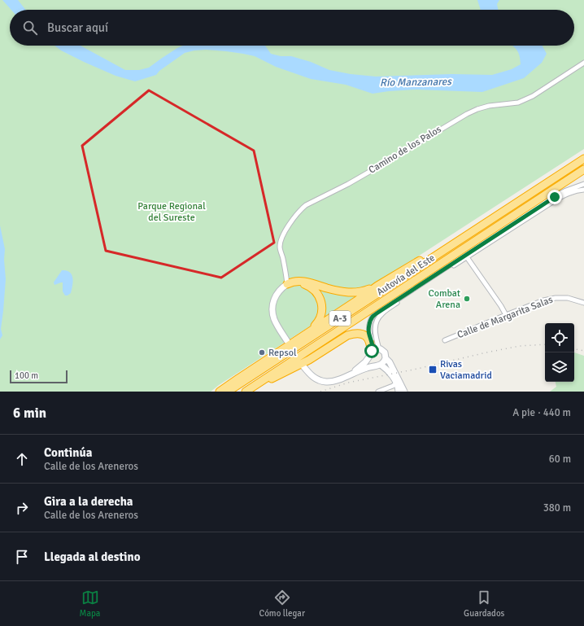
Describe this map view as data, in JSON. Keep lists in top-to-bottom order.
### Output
{
  "streets": {
    "highway": ["Autovía del Este", "A-3"],
    "street": ["Camino de los Palos", "Calle de Margarita Salas"]
  },
  "water": ["Río Manzanares"],
  "parks": ["Parque Regional del Sureste"],
  "places": {
    "other": ["Combat Arena", "Repsol"],
    "transit": ["Rivas Vaciamadrid"]
  },
  "scale_bar": "100 m",
  "page": {
    "search": "Buscar aquí",
    "scale": "100 m",
    "heading": ["6 min", "A pie · 440 m"],
    "list": [
      ["Continúa", "Calle de los Areneros", "60 m"],
      ["Gira a la derecha", "Calle de los Areneros", "380 m"],
      "Llegada al destino"
    ],
    "nav": ["Mapa", "Cómo llegar", "Guardados"]
  }
}
